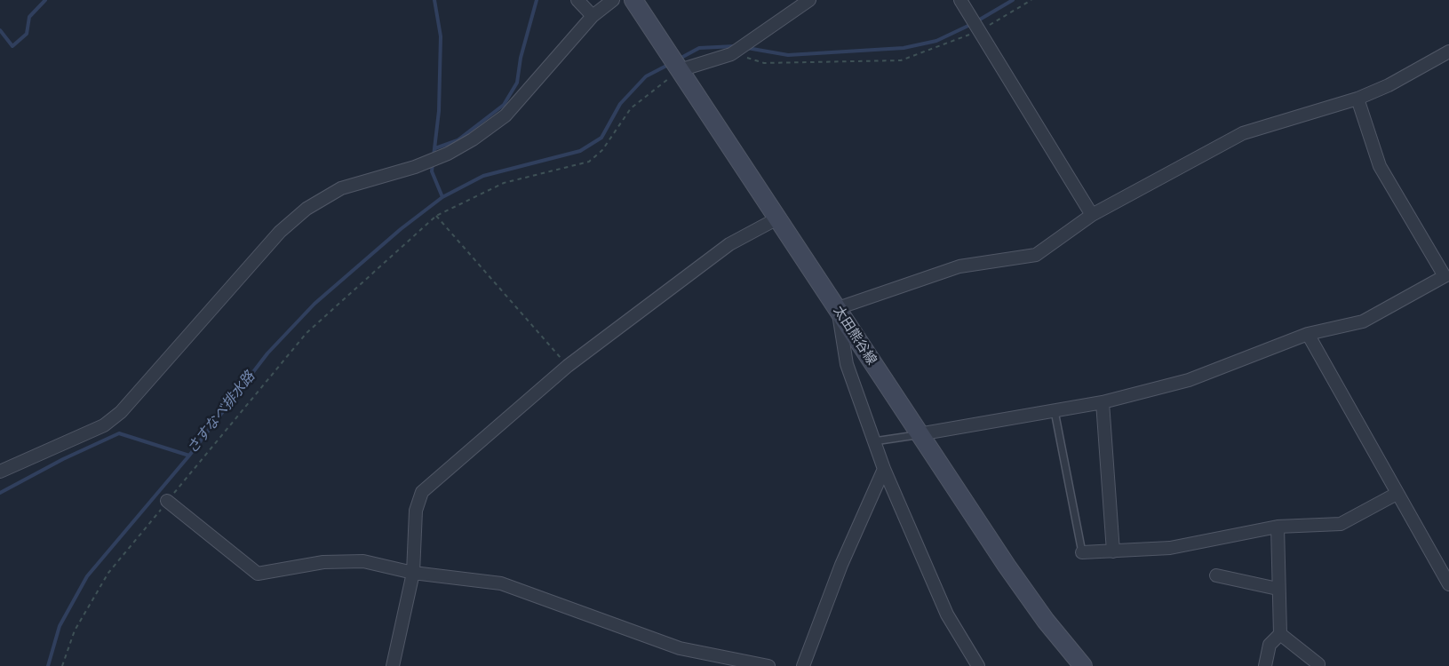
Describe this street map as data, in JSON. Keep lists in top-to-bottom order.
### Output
{
  "streets": {
    "main road": ["太田熊谷線"]
  },
  "water": ["さすなべ排水路"]
}
